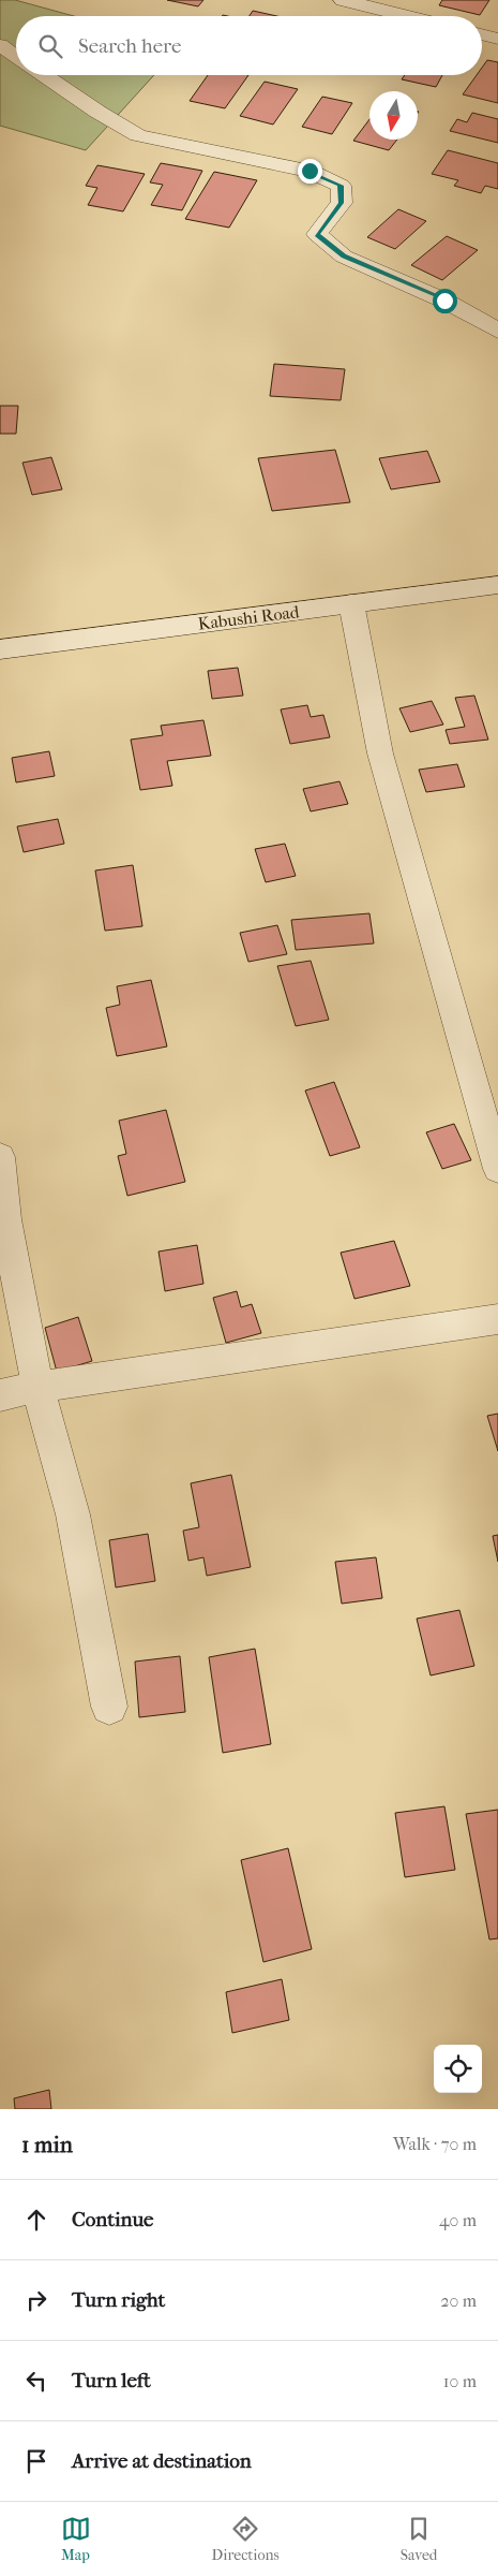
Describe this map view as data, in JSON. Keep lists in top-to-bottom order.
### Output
{
  "streets": {
    "street": ["Kabushi Road"]
  },
  "north": "bottom",
  "page": {
    "search": "Search here",
    "heading": ["1 min", "Walk · 70 m"],
    "list": [
      ["Continue", "40 m"],
      ["Turn right", "20 m"],
      ["Turn left", "10 m"],
      "Arrive at destination"
    ],
    "nav": ["Map", "Directions", "Saved"]
  }
}
